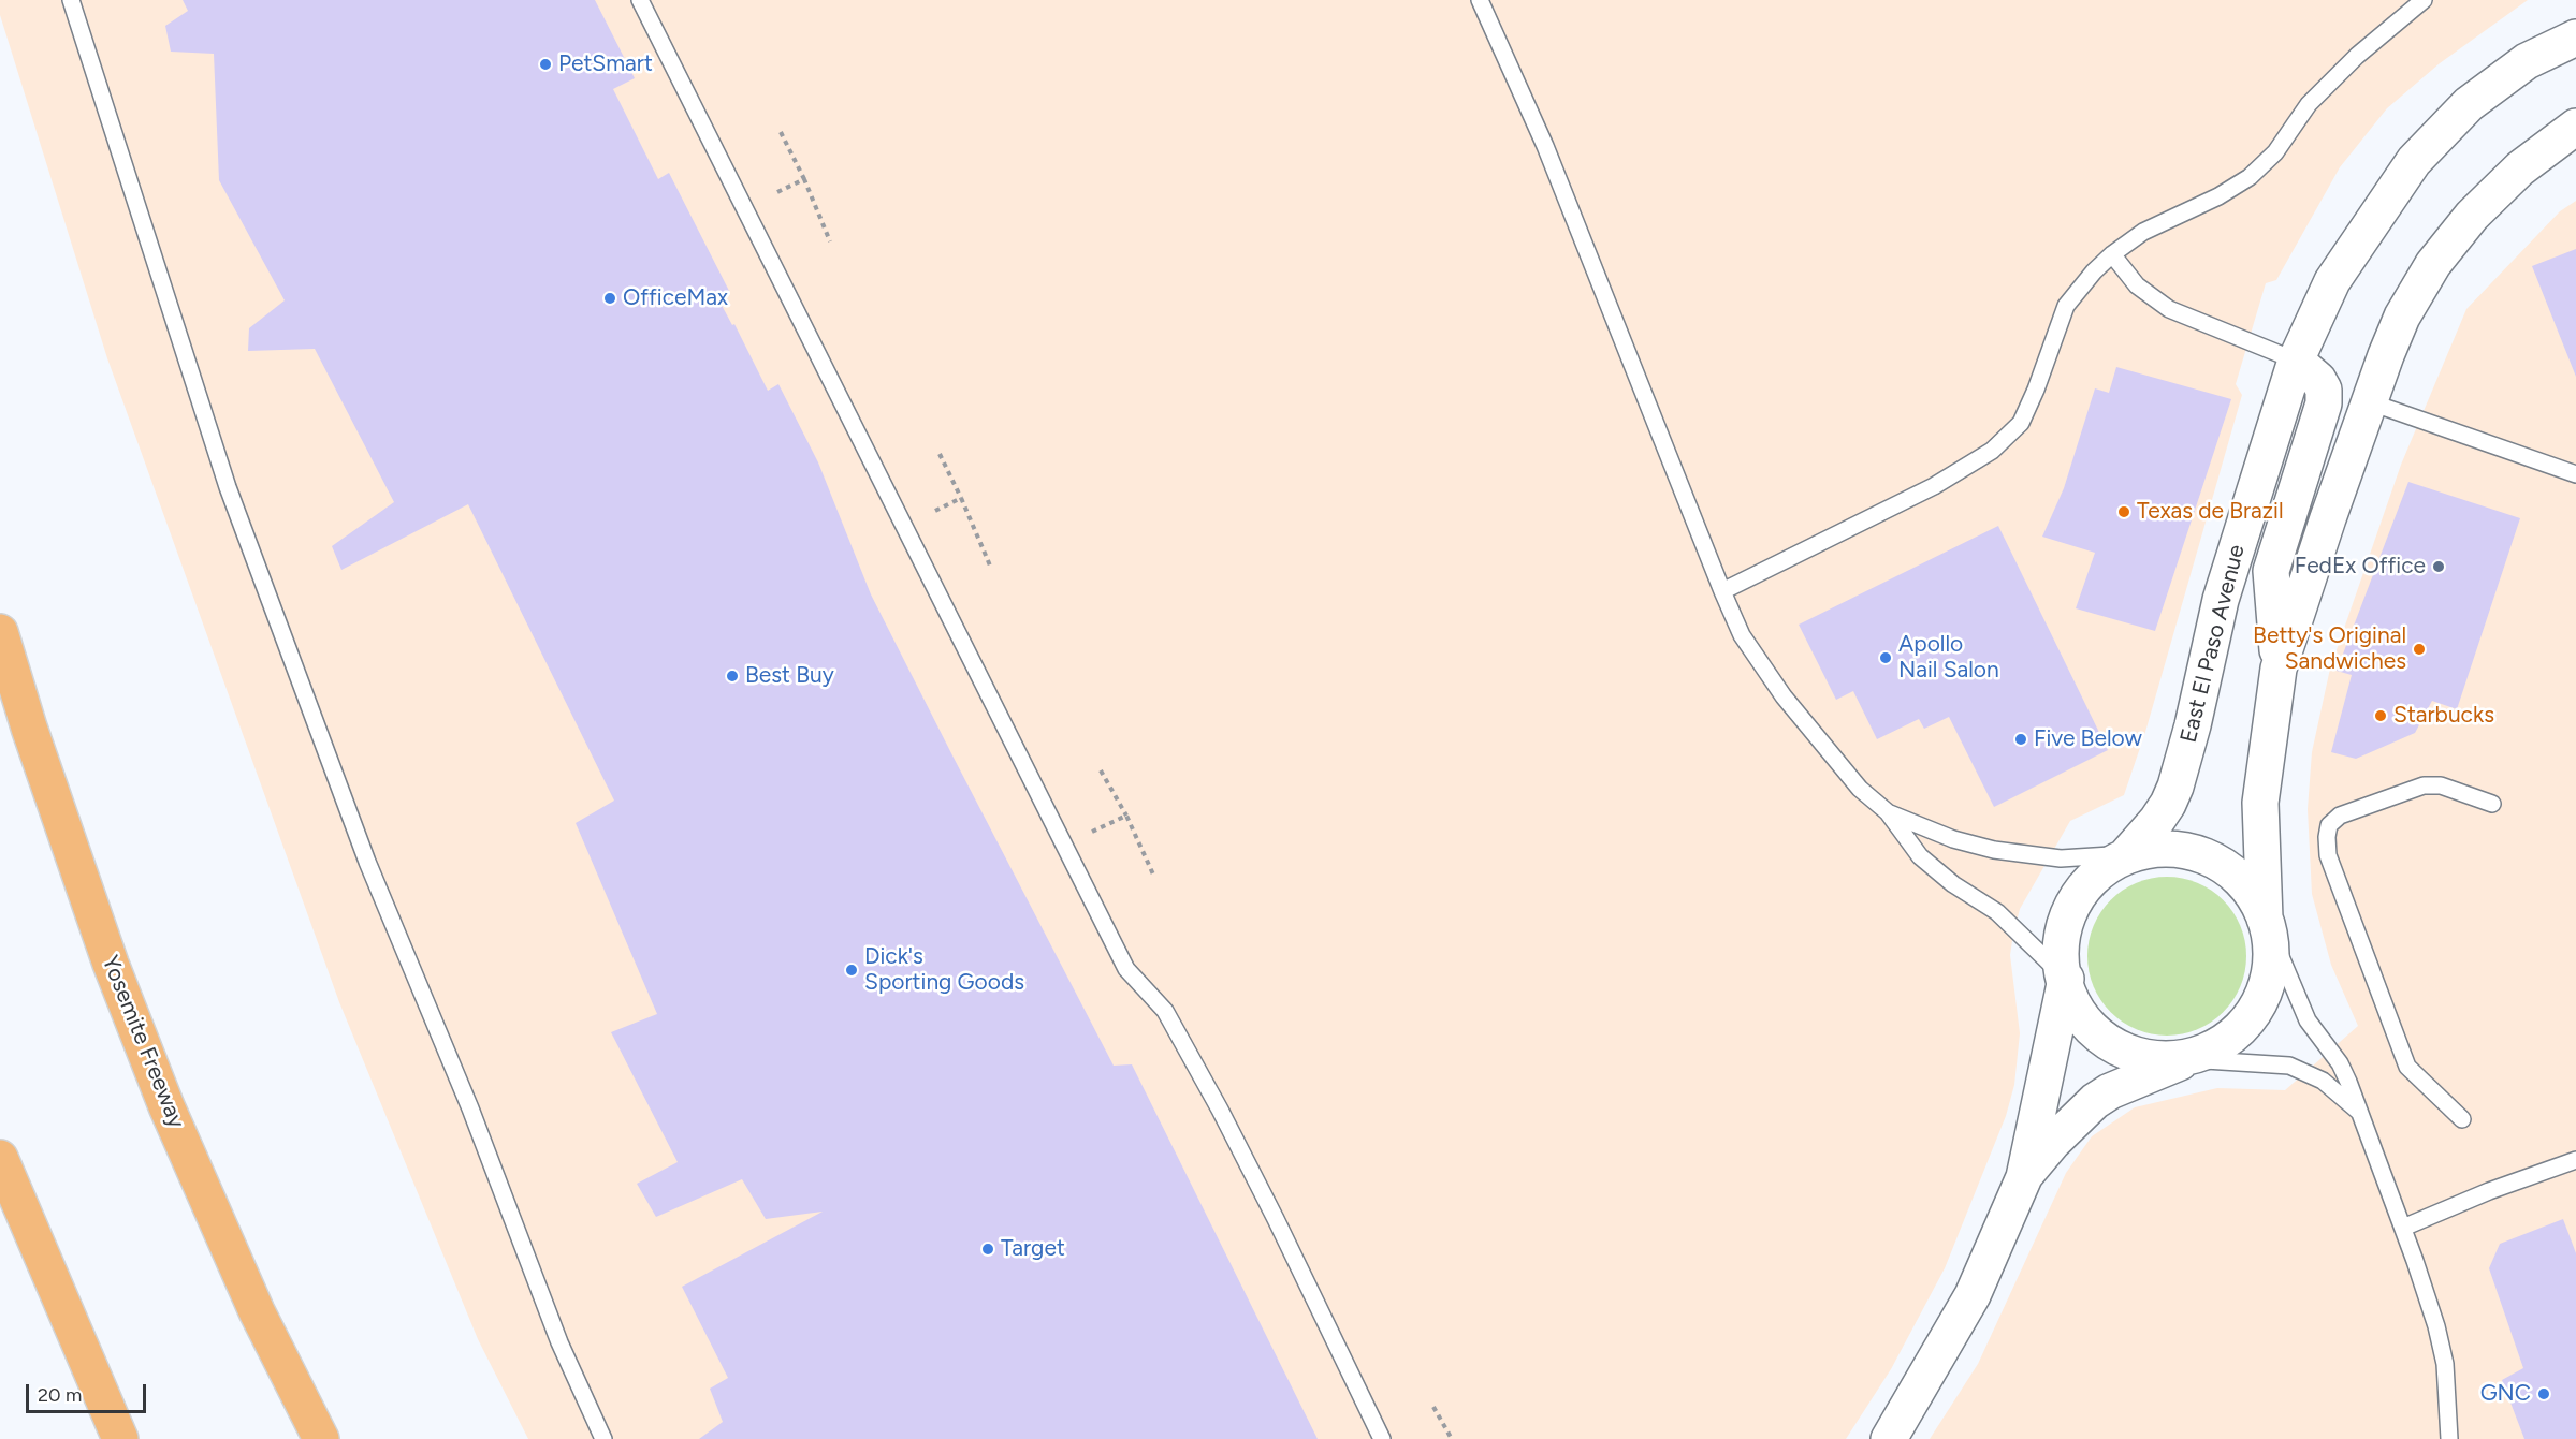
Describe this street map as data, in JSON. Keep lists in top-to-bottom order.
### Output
{
  "streets": {
    "highway": ["Yosemite Freeway"],
    "street": ["East El Paso Avenue"]
  },
  "places": [
    "PetSmart",
    "OfficeMax",
    "Texas de Brazil",
    "FedEx Office",
    "Betty's Original Sandwiches",
    "Apollo Nail Salon",
    "Best Buy",
    "Starbucks",
    "Five Below",
    "Dick's Sporting Goods",
    "Target",
    "GNC"
  ],
  "scale_bar": "20 m"
}
